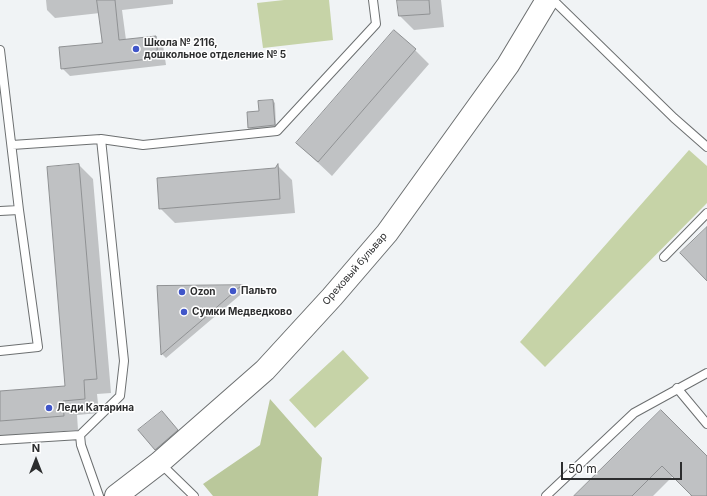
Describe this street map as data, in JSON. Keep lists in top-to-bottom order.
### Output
{
  "streets": {
    "street": ["Ореховый бульвар"]
  },
  "places": [
    "Школа № 2116, дошкольное отделение № 5",
    "Пальто",
    "Ozon",
    "Сумки Медведково",
    "Леди Катарина"
  ],
  "scale_bar": "50 m",
  "north": "top"
}
